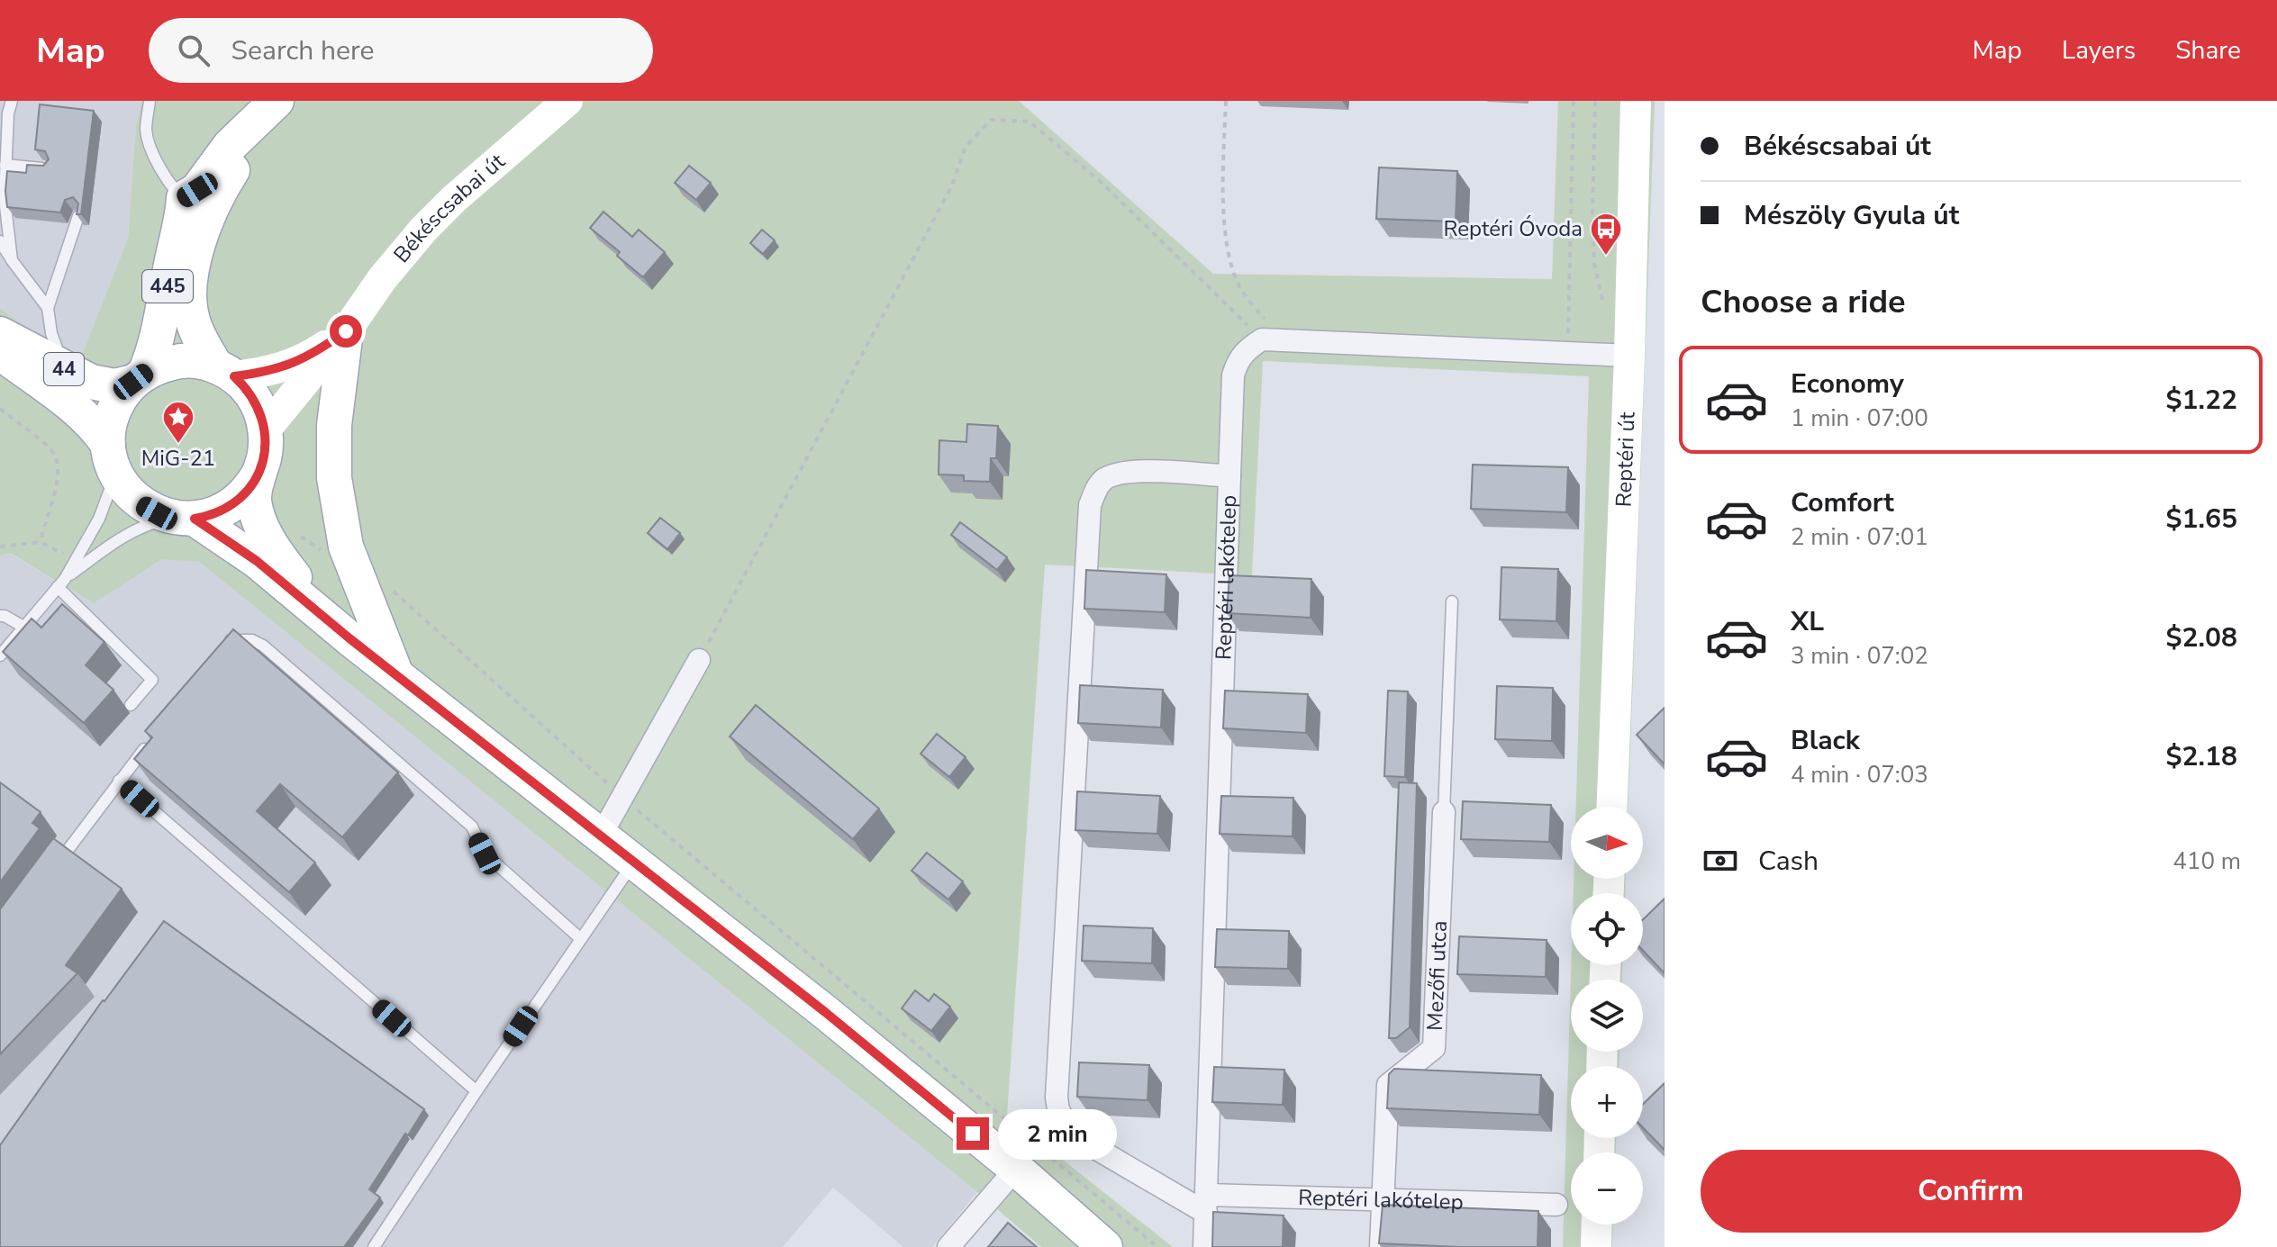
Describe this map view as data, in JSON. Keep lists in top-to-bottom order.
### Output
{
  "streets": {
    "main road": ["445", "44"],
    "street": [
      "Békéscsabai út",
      "Reptéri út",
      "Reptéri lakótelep",
      "Mezőfi utca"
    ]
  },
  "crossings": [
    ["Békéscsabai út", "445"],
    ["Békéscsabai út", "44"],
    ["445", "44"],
    ["Reptéri lakótelep", "Mezőfi utca"]
  ],
  "places": {
    "bus stop": ["Reptéri Óvoda"],
    "place": ["MiG-21"]
  },
  "north": "right",
  "page": {
    "header": "Map",
    "search": "Search here",
    "nav": ["Map", "Layers", "Share"],
    "banner": ["Békéscsabai út", "Mészöly Gyula út"],
    "heading": "Choose a ride",
    "list": [
      {
        "name": "Economy",
        "note": "1 min · 07:00",
        "value": "$1.22"
      },
      {
        "name": "Comfort",
        "note": "2 min · 07:01",
        "value": "$1.65"
      },
      {
        "name": "XL",
        "note": "3 min · 07:02",
        "value": "$2.08"
      },
      {
        "name": "Black",
        "note": "4 min · 07:03",
        "value": "$2.18"
      }
    ],
    "map_buttons": ["+", "−"],
    "pay": ["Cash", "410 m"],
    "bubble": "2 min",
    "buttons": "Confirm"
  }
}
